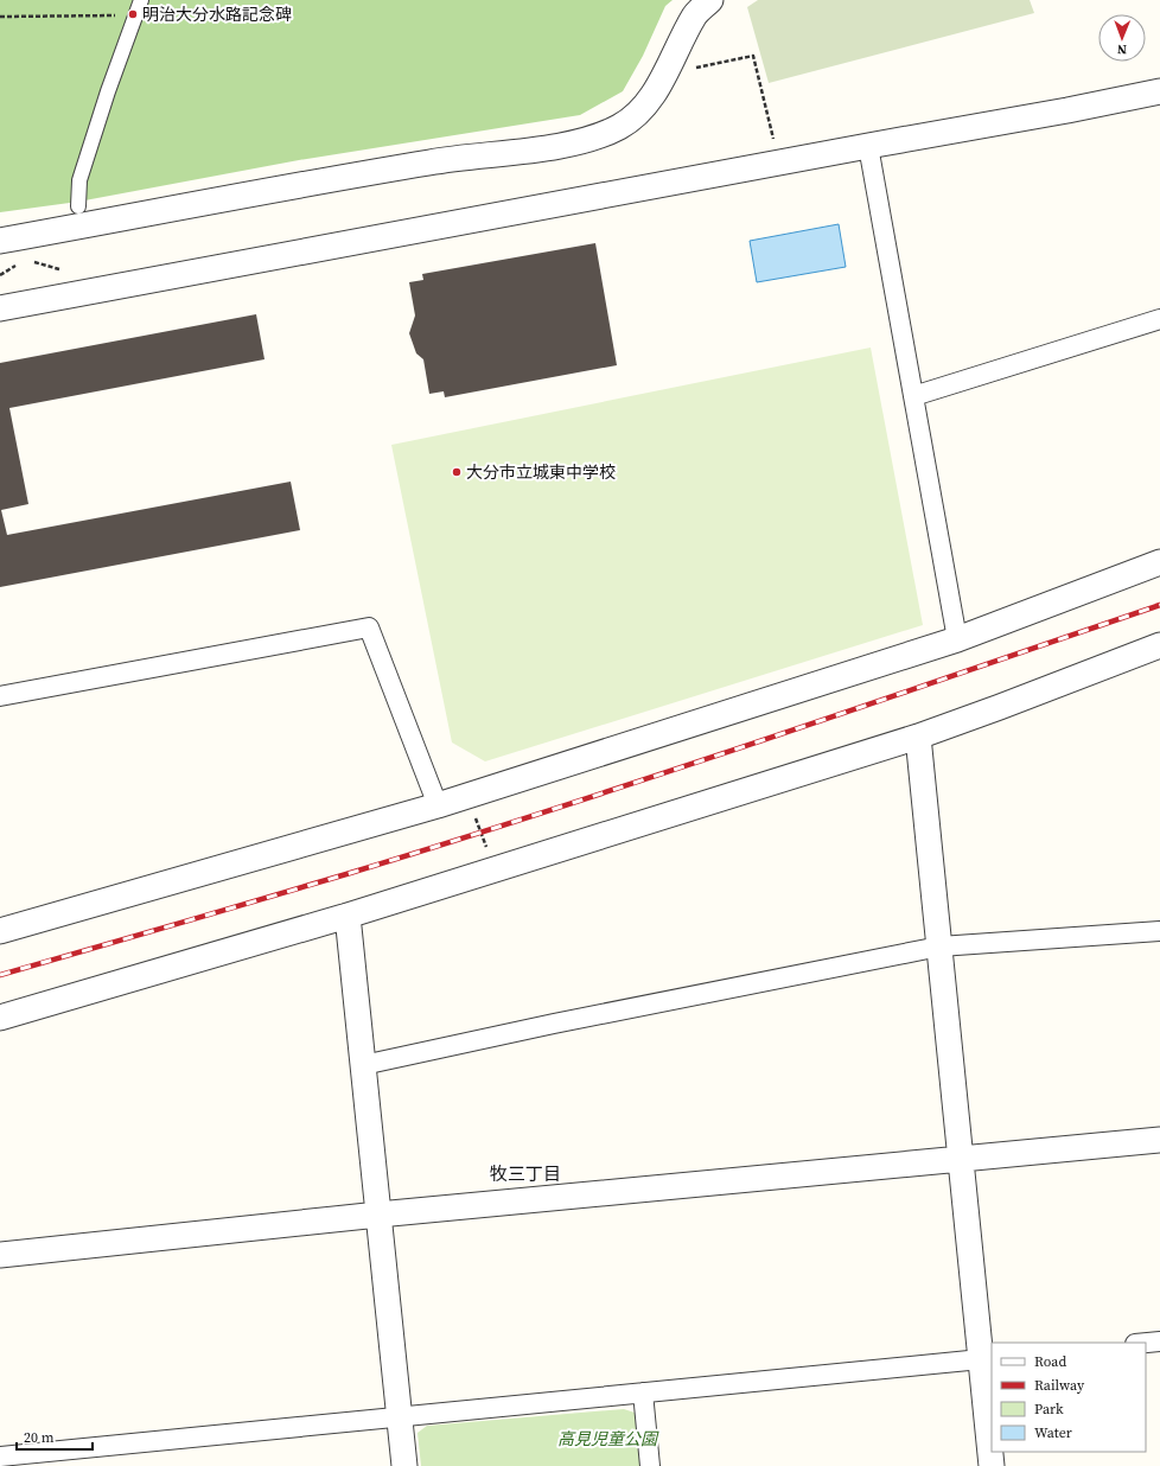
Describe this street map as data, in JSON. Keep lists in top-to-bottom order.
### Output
{
  "districts": ["牧三丁目"],
  "parks": ["高見児童公園"],
  "places": ["明治大分水路記念碑", "大分市立城東中学校"],
  "legend": [
    "Road",
    "Railway",
    "Park",
    "Water"
  ],
  "scale_bar": "20 m",
  "north": "bottom"
}
